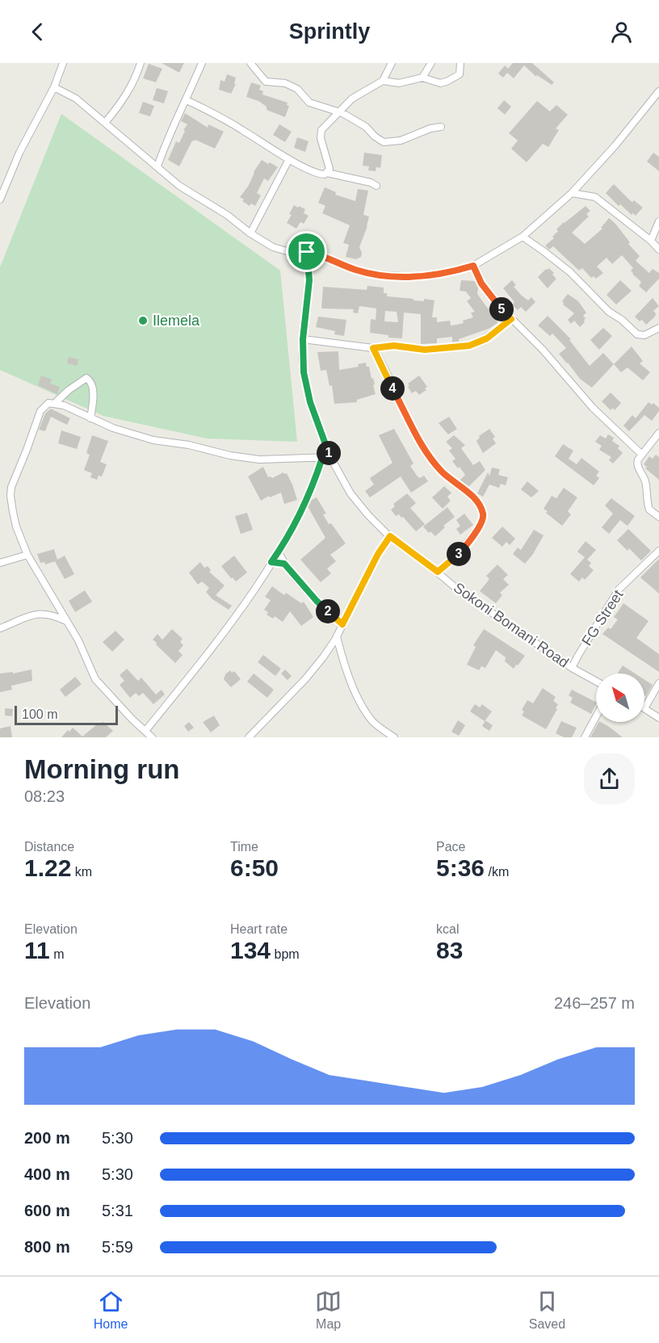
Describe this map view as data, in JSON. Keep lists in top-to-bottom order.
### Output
{
  "streets": {
    "street": ["FG Street", "Sokoni Bomani Road"]
  },
  "crossings": [
    ["FG Street", "Sokoni Bomani Road"]
  ],
  "places": ["Ilemela"],
  "scale_bar": "100 m",
  "north": "top left",
  "page": {
    "header": "Sprintly",
    "pins": [
      "5",
      "4",
      "1",
      "3",
      "2"
    ],
    "scale": "100 m",
    "heading": ["Morning run", "08:23"],
    "stats": [
      ["Distance", "1.22 km"],
      ["Time", "6:50"],
      ["Pace", "5:36 /km"],
      ["Elevation", "11 m"],
      ["Heart rate", "134 bpm"],
      ["kcal", "83"]
    ],
    "chart": ["Elevation", "246–257 m"],
    "list": [
      {
        "name": "200 m",
        "note": "5:30"
      },
      {
        "name": "400 m",
        "note": "5:30"
      },
      {
        "name": "600 m",
        "note": "5:31"
      },
      {
        "name": "800 m",
        "note": "5:59"
      }
    ],
    "tabs": ["Home", "Map", "Saved"]
  }
}
